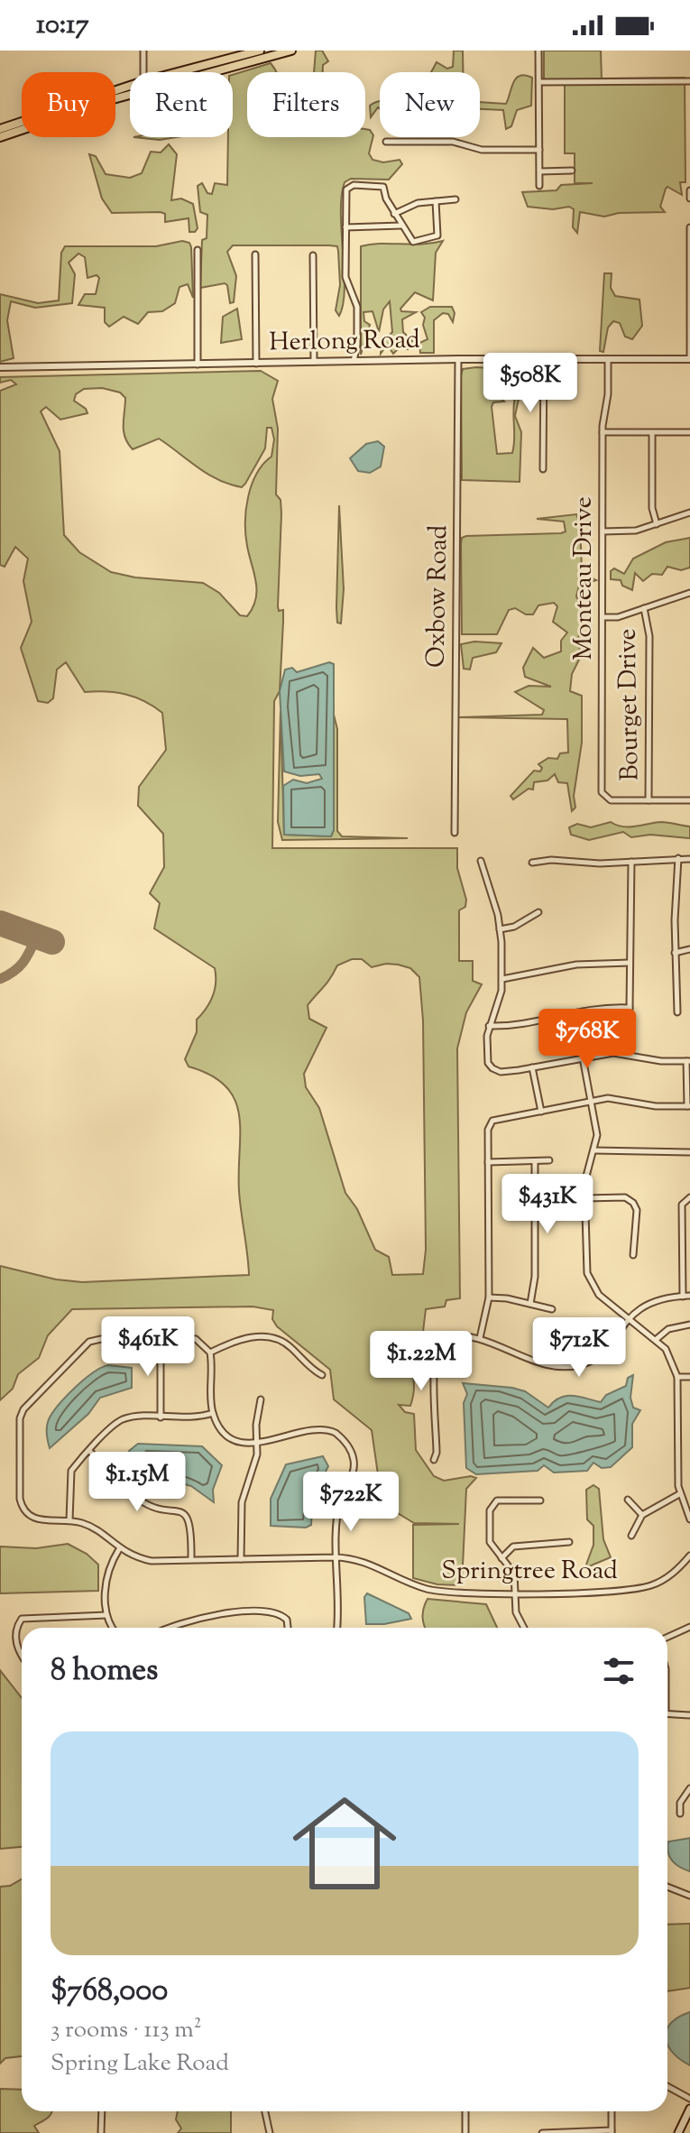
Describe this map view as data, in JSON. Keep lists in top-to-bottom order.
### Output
{
  "streets": {
    "street": [
      "Herlong Road",
      "Monteau Drive",
      "Oxbow Road",
      "Bourget Drive",
      "Springtree Road"
    ]
  },
  "crossings": [
    ["Herlong Road", "Monteau Drive"],
    ["Herlong Road", "Oxbow Road"],
    ["Monteau Drive", "Bourget Drive"]
  ],
  "page": {
    "status": "10:17",
    "chip": [
      "Buy",
      "Rent",
      "Filters",
      "New"
    ],
    "price": [
      "$508K",
      "$768K",
      "$431K",
      "$461K",
      "$712K",
      "$1.22M",
      "$1.15M",
      "$722K"
    ],
    "heading": "8 homes",
    "list": [
      {
        "name": "$768,000",
        "note": "3 rooms · 113 m² · Spring Lake Road"
      }
    ]
  }
}
